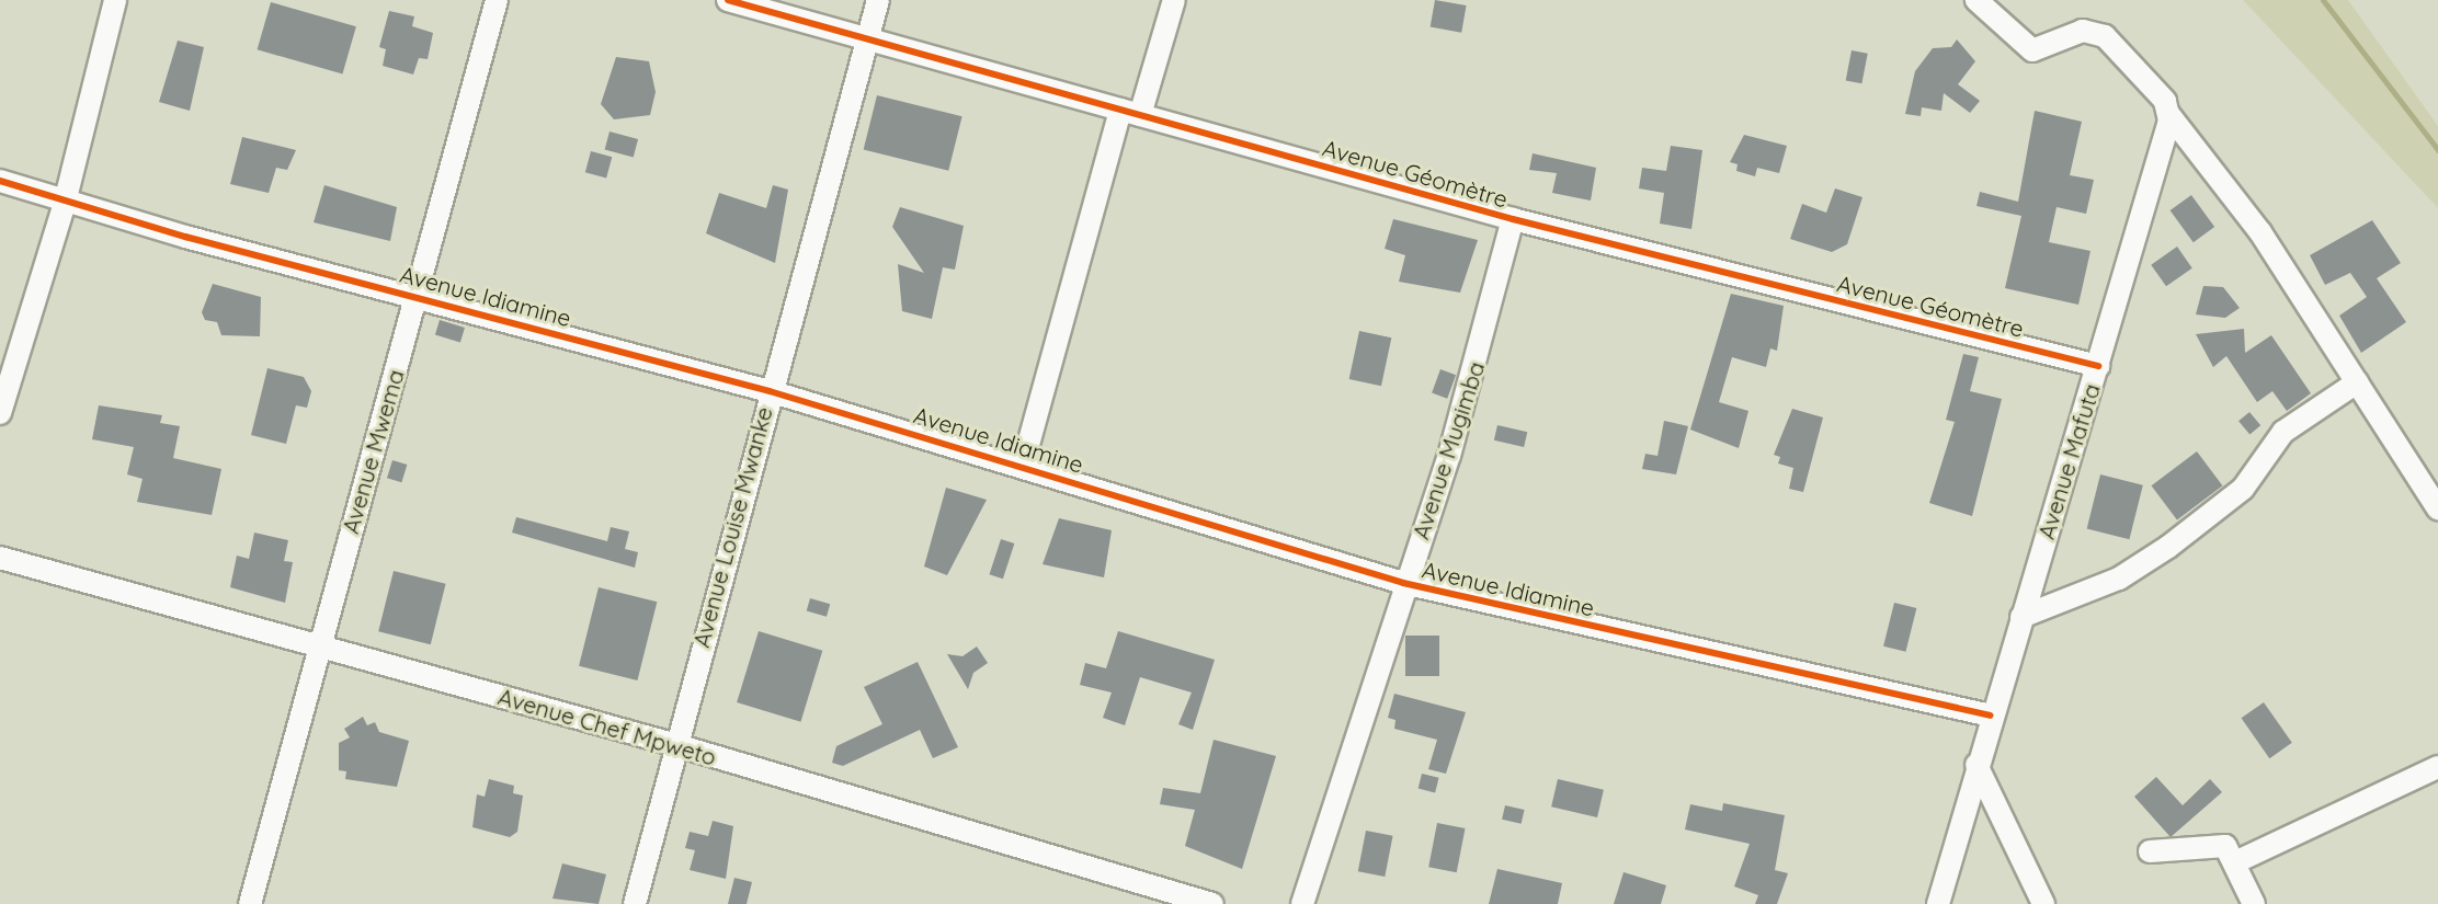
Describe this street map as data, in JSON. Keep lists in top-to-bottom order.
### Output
{
  "streets": {
    "street": [
      "Avenue Géomètre",
      "Avenue Idiamine",
      "Avenue Mugimba",
      "Avenue Mwema",
      "Avenue Mafuta",
      "Avenue Louise Mwanke",
      "Avenue Chef Mpweto"
    ]
  },
  "crossings": [
    ["Avenue Géomètre", "Avenue Mugimba"],
    ["Avenue Géomètre", "Avenue Mafuta"],
    ["Avenue Géomètre", "Avenue Louise Mwanke"],
    ["Avenue Idiamine", "Avenue Mugimba"],
    ["Avenue Idiamine", "Avenue Mwema"],
    ["Avenue Idiamine", "Avenue Mafuta"],
    ["Avenue Idiamine", "Avenue Louise Mwanke"],
    ["Avenue Mwema", "Avenue Chef Mpweto"],
    ["Avenue Louise Mwanke", "Avenue Chef Mpweto"]
  ]
}
